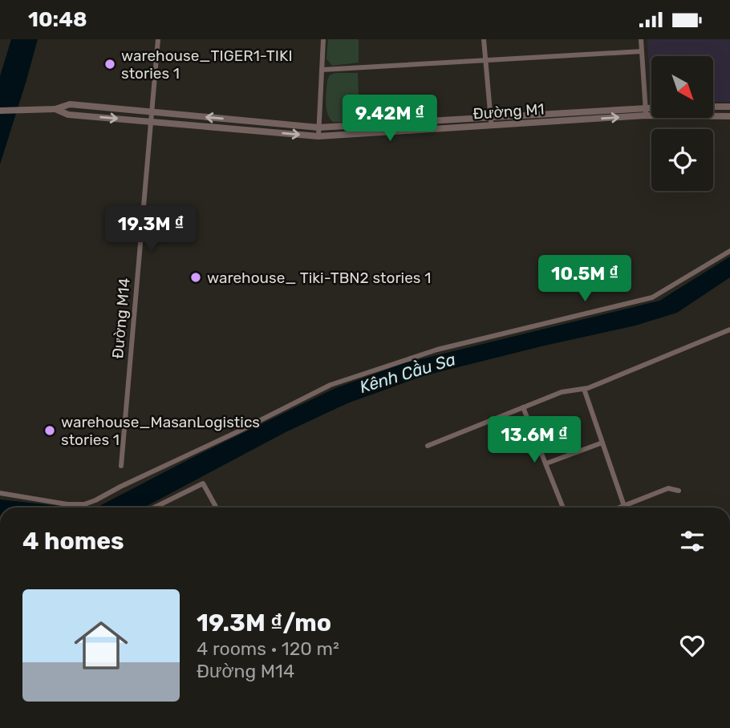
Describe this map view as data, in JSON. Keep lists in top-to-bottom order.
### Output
{
  "streets": {
    "street": ["Đường M1", "Đường M14"]
  },
  "crossings": [
    ["Đường M1", "Đường M14"]
  ],
  "water": ["Kênh Cầu Sa"],
  "places": ["warehouse_TIGER1-TIKI stories 1", "warehouse_ Tiki-TBN2 stories 1", "warehouse_MasanLogistics stories 1"],
  "north": "bottom right",
  "page": {
    "status": "10:48",
    "price": [
      "9.42M ₫",
      "19.3M ₫",
      "10.5M ₫",
      "13.6M ₫"
    ],
    "heading": "4 homes",
    "list": [
      {
        "name": "19.3M ₫/mo",
        "note": "4 rooms · 120 m² · Đường M14"
      }
    ]
  }
}
